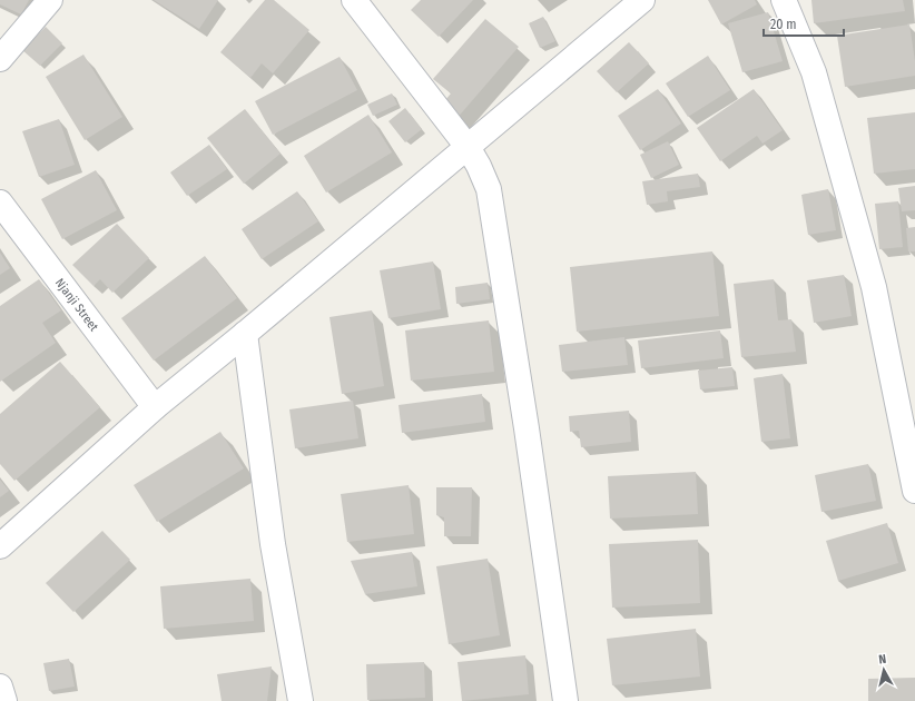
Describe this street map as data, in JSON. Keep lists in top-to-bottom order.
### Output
{
  "streets": {
    "street": ["Njanji Street"]
  },
  "scale_bar": "20 m",
  "north": "top"
}
